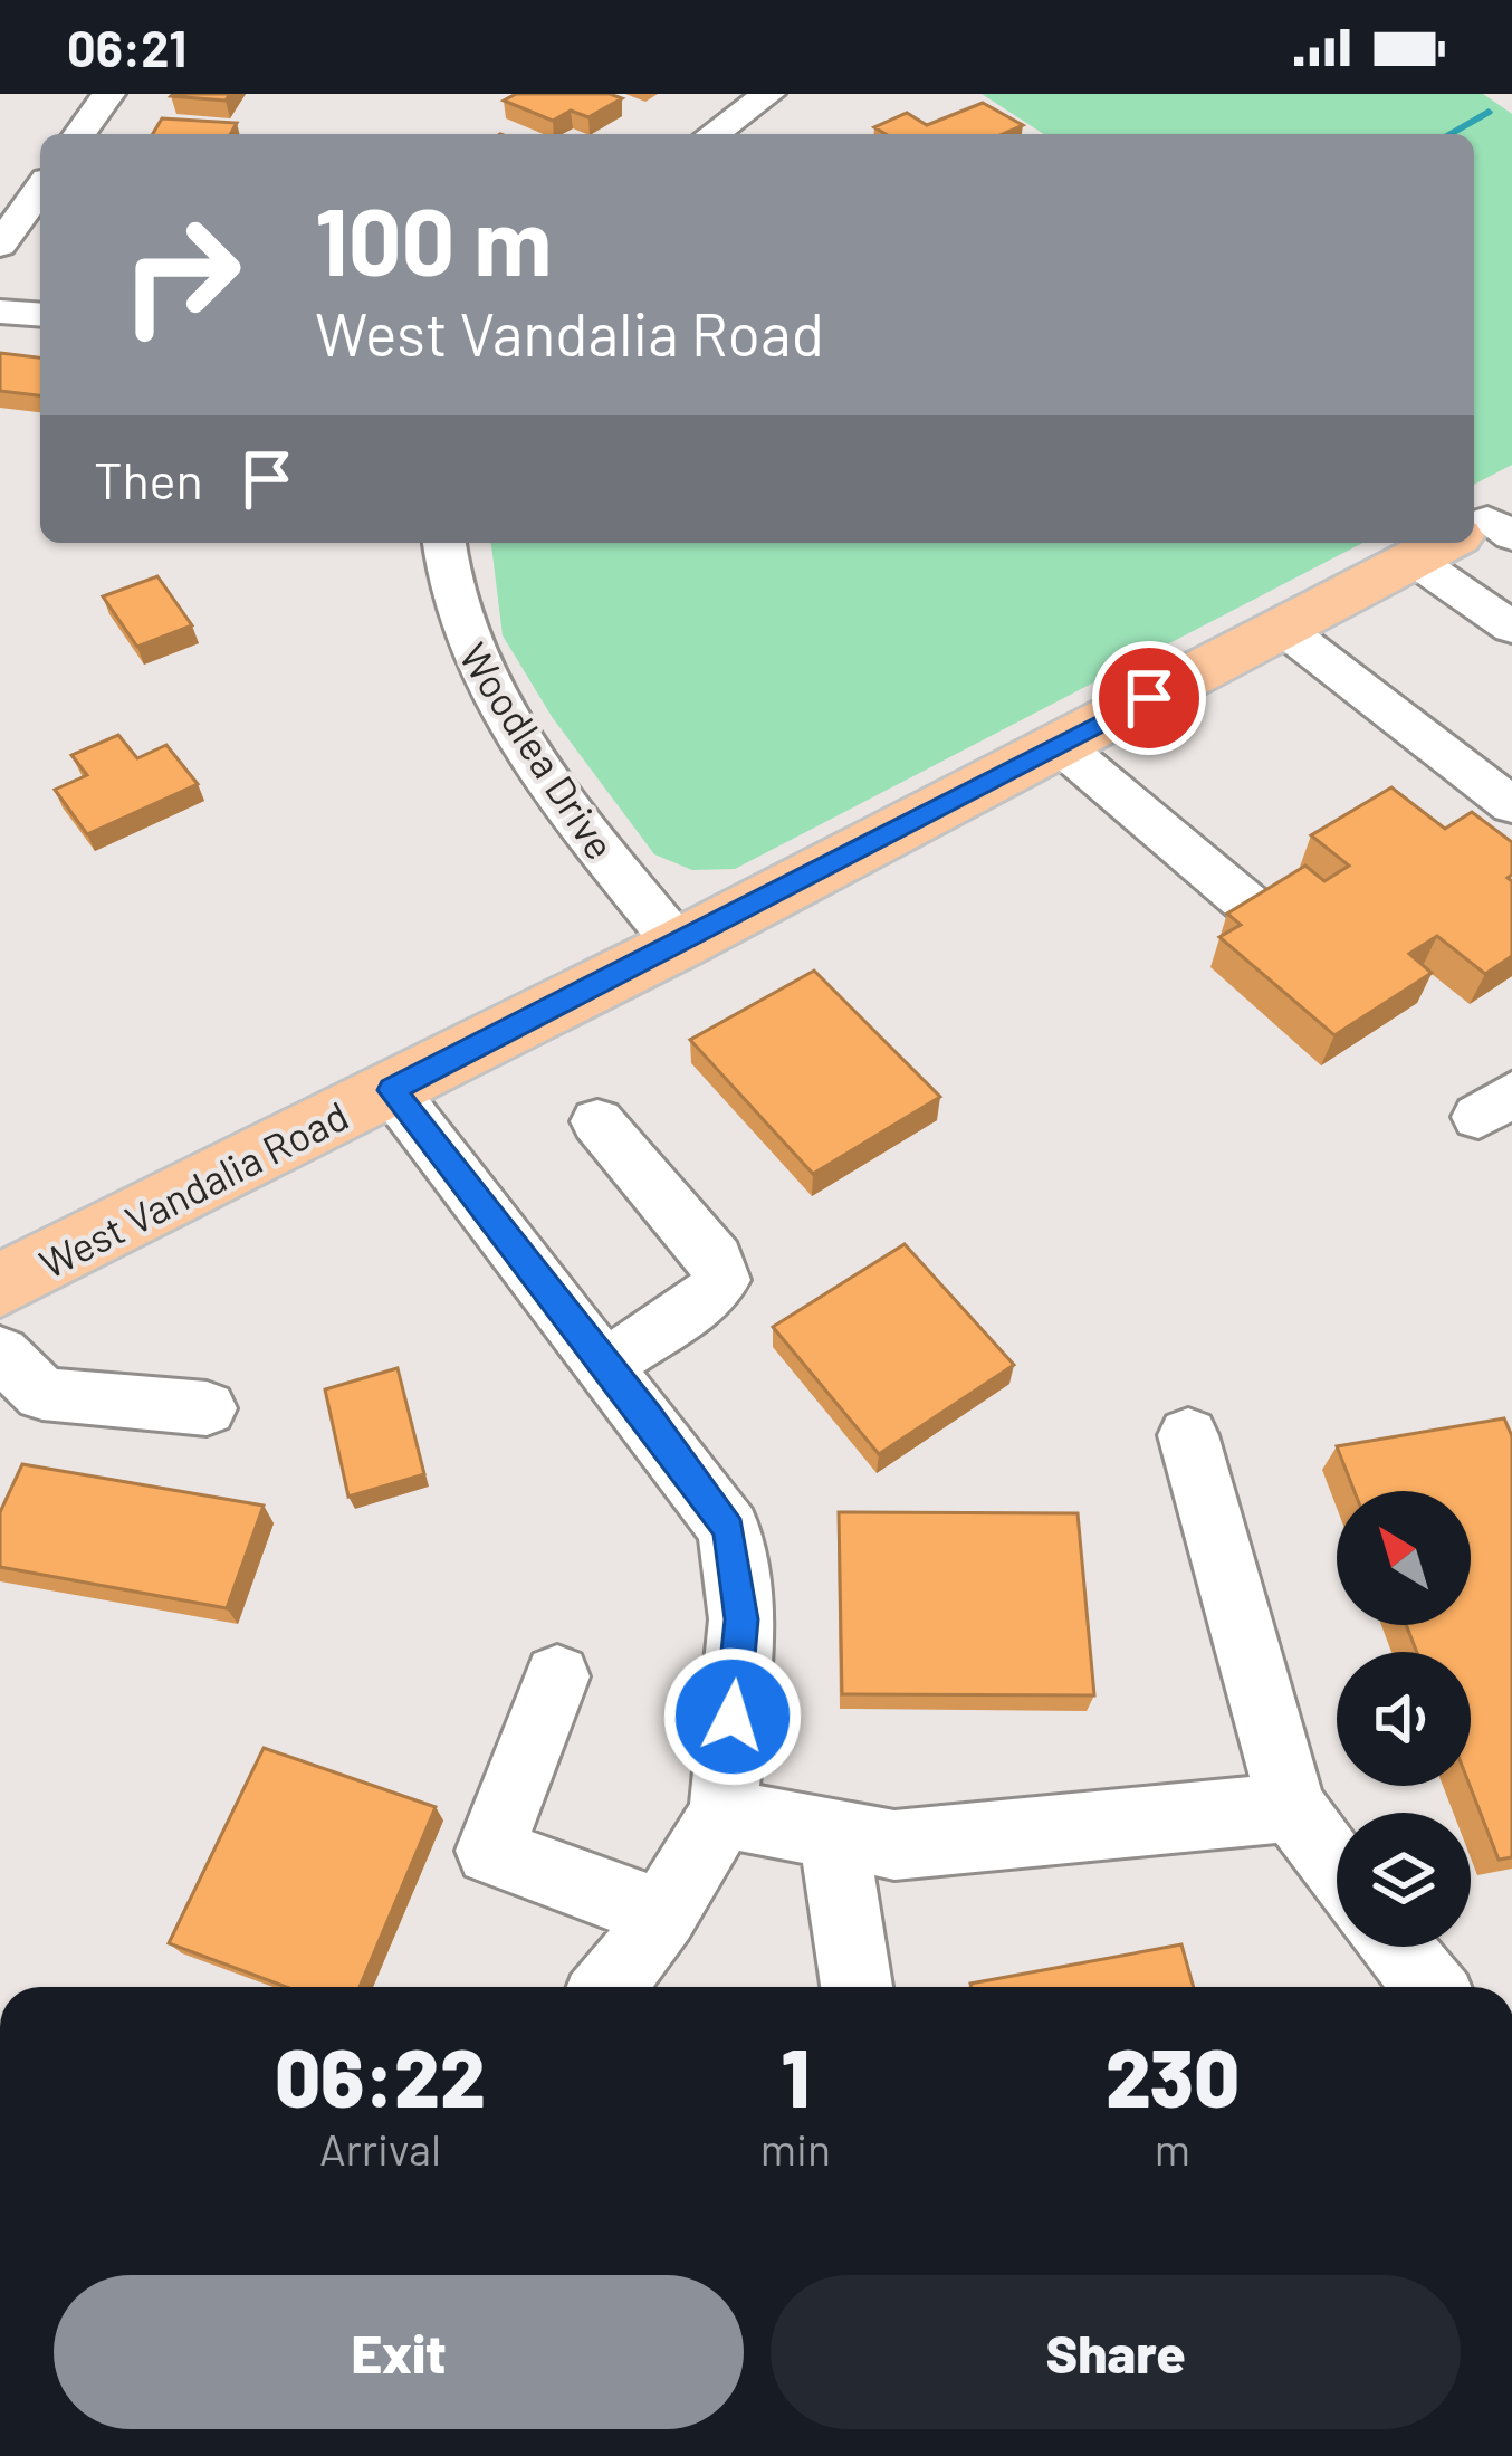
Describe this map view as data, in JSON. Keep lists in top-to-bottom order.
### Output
{
  "streets": {
    "main road": ["West Vandalia Road"],
    "street": ["Woodlea Drive"]
  },
  "crossings": [
    ["Woodlea Drive", "West Vandalia Road"]
  ],
  "north": "top left",
  "page": {
    "status": "06:21",
    "turn": ["100 m", "West Vandalia Road"],
    "then": "Then",
    "eta": [
      "06:22",
      "Arrival",
      "1",
      "min",
      "230",
      "m"
    ],
    "buttons": ["Exit", "Share"]
  }
}
